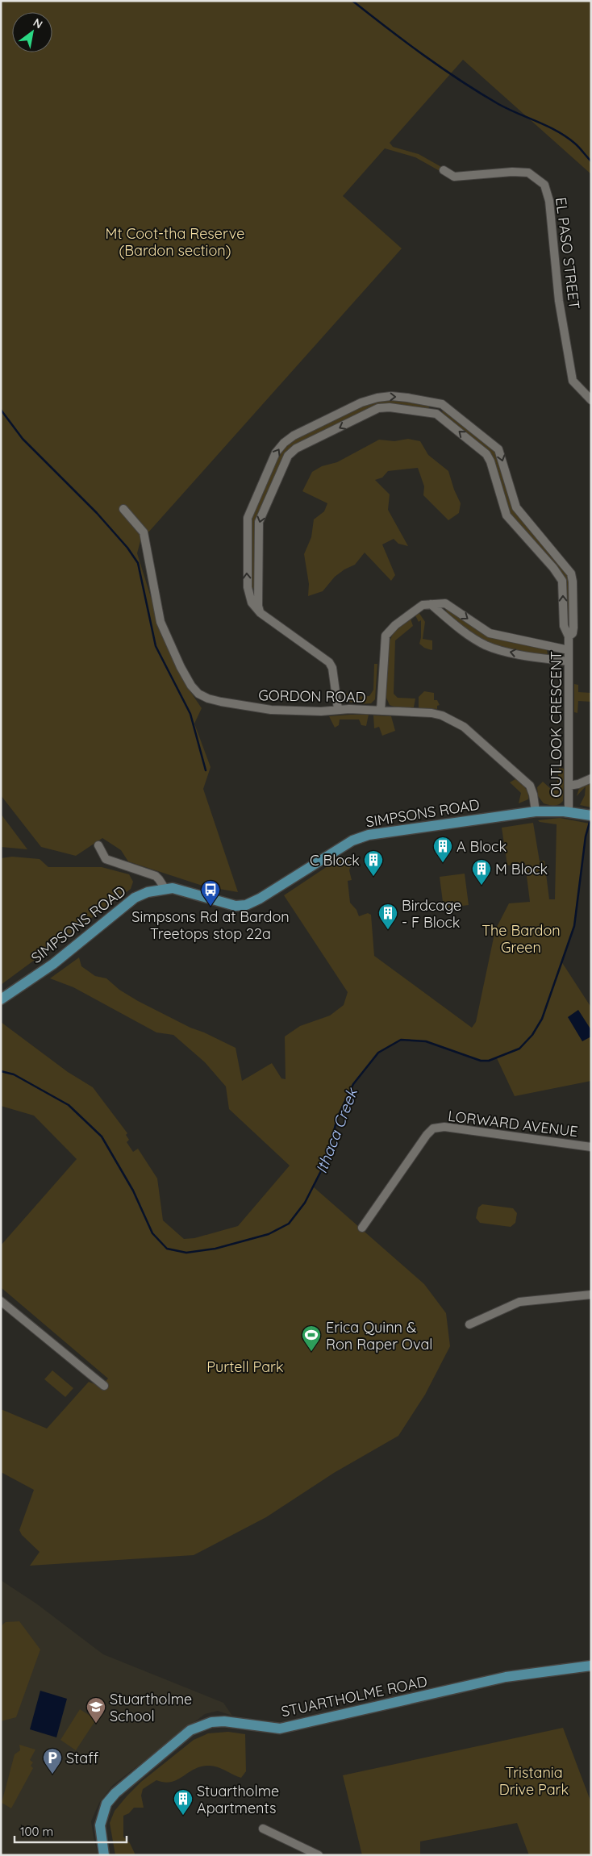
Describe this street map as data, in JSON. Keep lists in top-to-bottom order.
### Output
{
  "streets": {
    "main road": ["SIMPSONS ROAD", "STUARTHOLME ROAD"],
    "street": [
      "EL PASO STREET",
      "GORDON ROAD",
      "OUTLOOK CRESCENT",
      "LORWARD AVENUE"
    ]
  },
  "crossings": [
    ["GORDON ROAD", "OUTLOOK CRESCENT"],
    ["GORDON ROAD", "SIMPSONS ROAD"],
    ["OUTLOOK CRESCENT", "SIMPSONS ROAD"]
  ],
  "water": ["Ithaca Creek"],
  "parks": [
    "Mt Coot-tha Reserve (Bardon section)",
    "The Bardon Green",
    "Purtell Park",
    "Tristania Drive Park"
  ],
  "places": {
    "building": [
      "A Block",
      "C Block",
      "M Block",
      "Birdcage - F Block",
      "Stuartholme Apartments"
    ],
    "bus stop": ["Simpsons Rd at Bardon Treetops stop 22a"],
    "sports": ["Erica Quinn & Ron Raper Oval"],
    "school or university": ["Stuartholme School"],
    "parking": ["Staff"]
  },
  "scale_bar": "100 m",
  "north": "top right"
}
